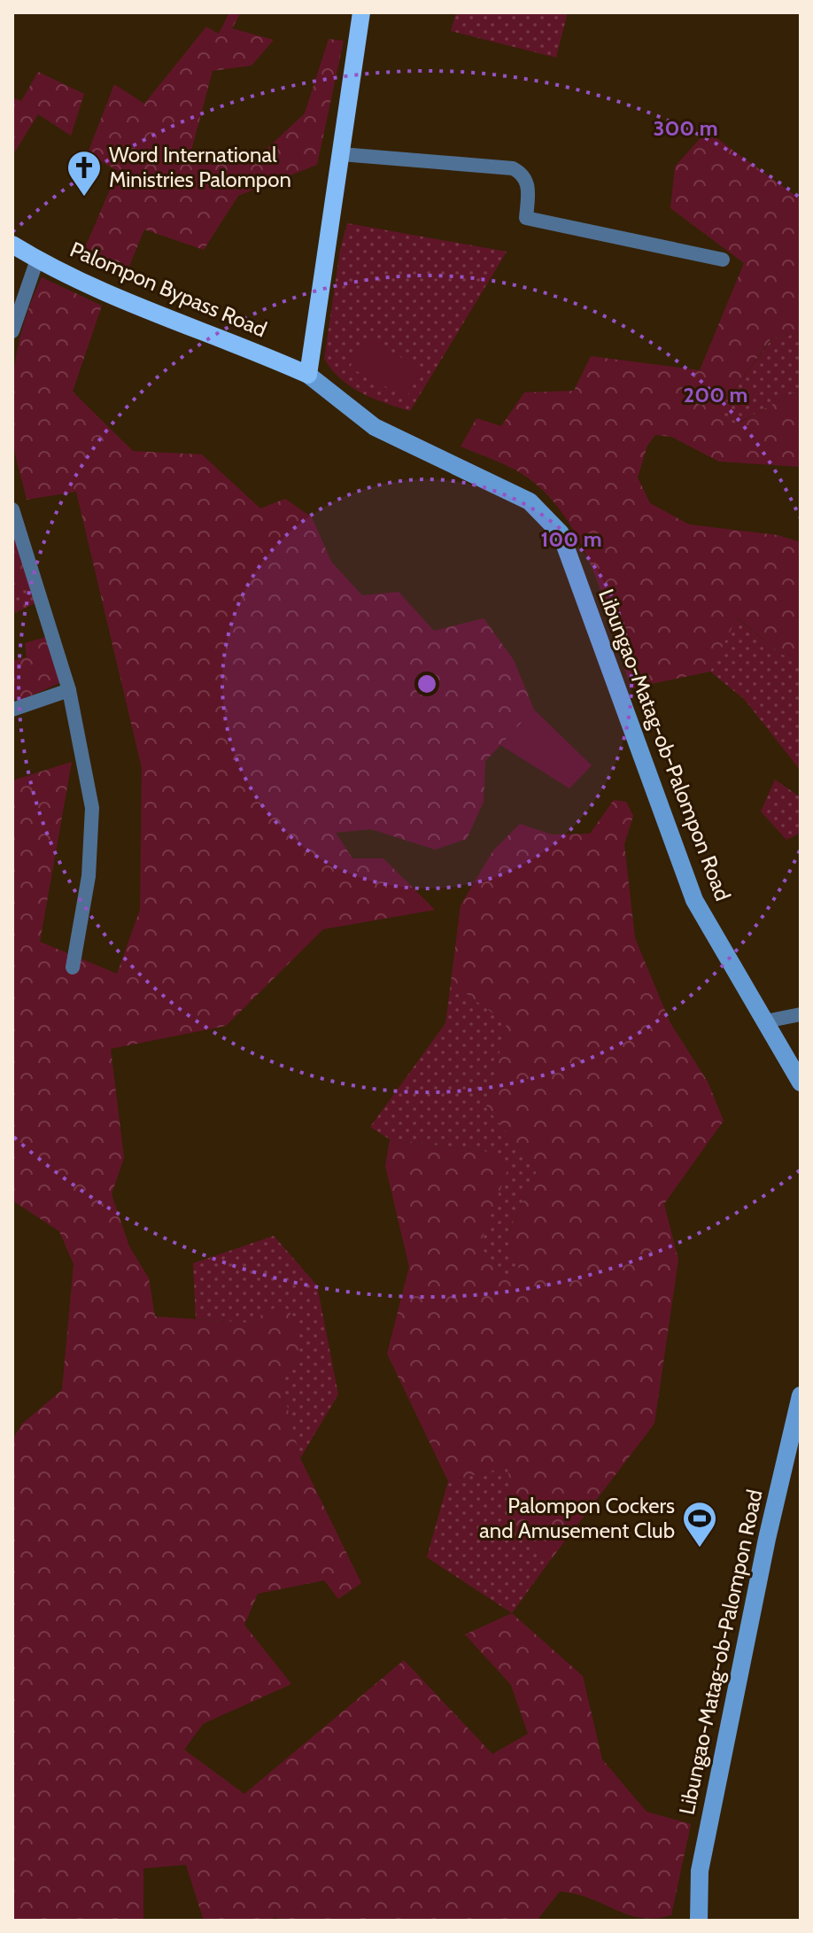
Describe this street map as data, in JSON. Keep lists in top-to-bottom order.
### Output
{
  "streets": {
    "main road": ["Palompon Bypass Road", "Libungao-Matag-ob-Palompon Road"]
  },
  "crossings": [
    ["Palompon Bypass Road", "Libungao-Matag-ob-Palompon Road"]
  ],
  "places": {
    "church": ["Word International Ministries Palompon"],
    "sports": ["Palompon Cockers and Amusement Club"]
  },
  "rings": ["300 m", "200 m", "100 m"]
}
